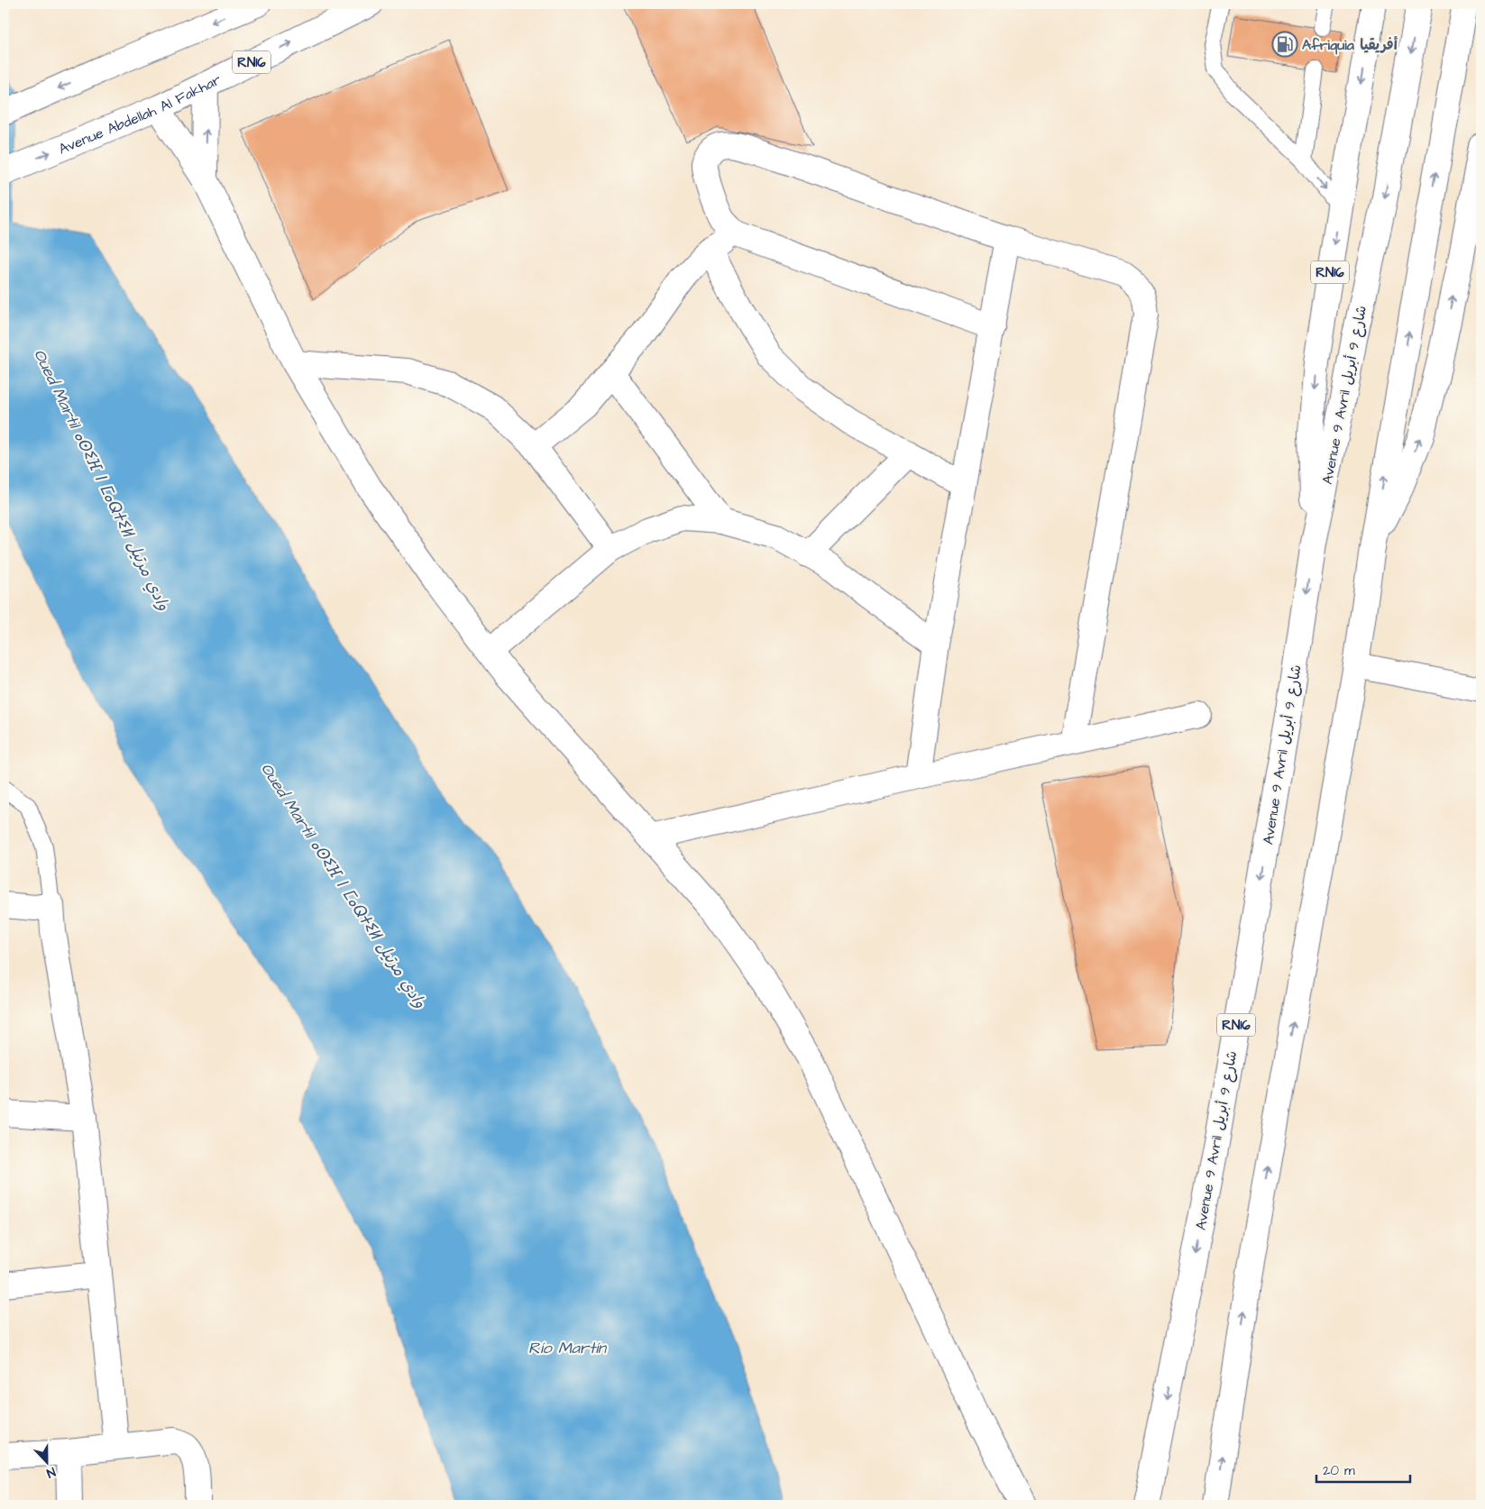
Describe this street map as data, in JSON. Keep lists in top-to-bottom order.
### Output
{
  "streets": {
    "main road": ["RN16", "Avenue Abdellah Al Fakhar", "Avenue 9 Avril شارع 9 أبريل"]
  },
  "crossings": [
    ["RN16", "Avenue 9 Avril شارع 9 أبريل"]
  ],
  "water": ["Oued Martil ⴰⵙⵉⴼ ⵏ ⵎⴰⵕⵜⵉⵍ وادي مرتيل", "Río Martín"],
  "places": {
    "fuel station": ["Afriquia أفريقيا"]
  },
  "scale_bar": "20 m",
  "north": "bottom"
}
